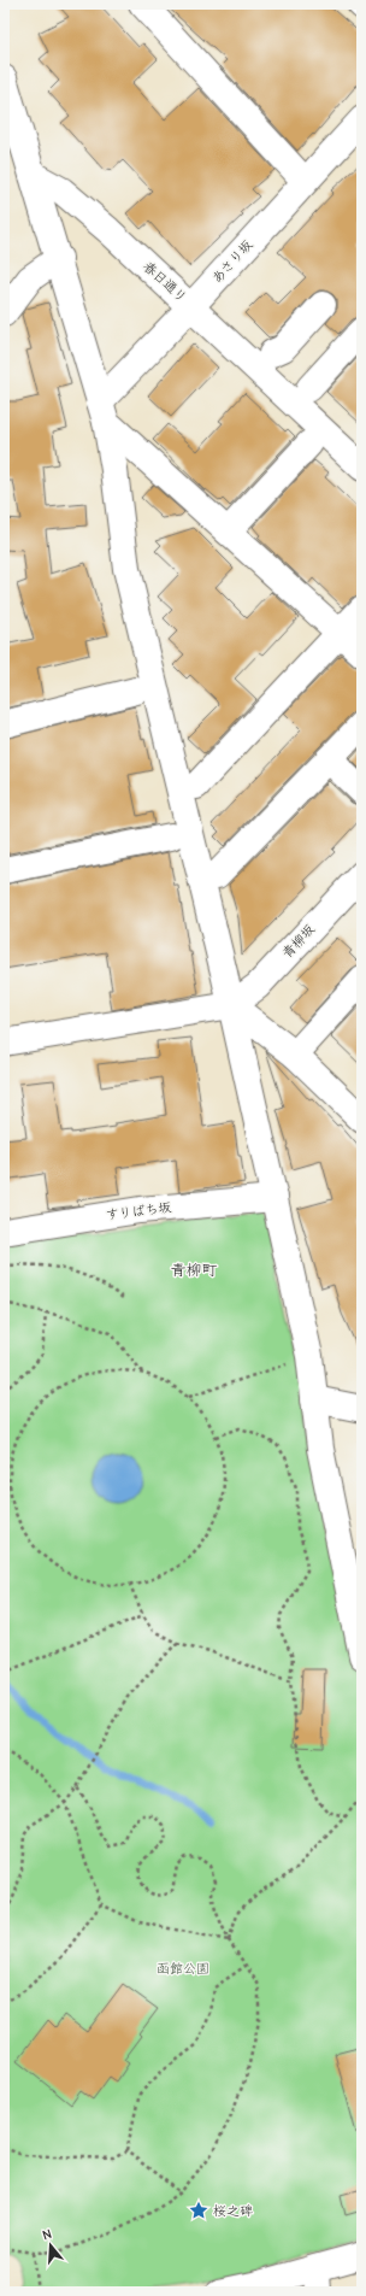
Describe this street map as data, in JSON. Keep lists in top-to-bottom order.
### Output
{
  "streets": {
    "street": [
      "あさり坂",
      "春日通り",
      "青柳坂",
      "すりばち坂"
    ]
  },
  "crossings": [
    ["あさり坂", "春日通り"]
  ],
  "districts": ["青柳町"],
  "parks": ["函館公園"],
  "places": {
    "place": ["桜之碑"]
  },
  "north": "top"
}
